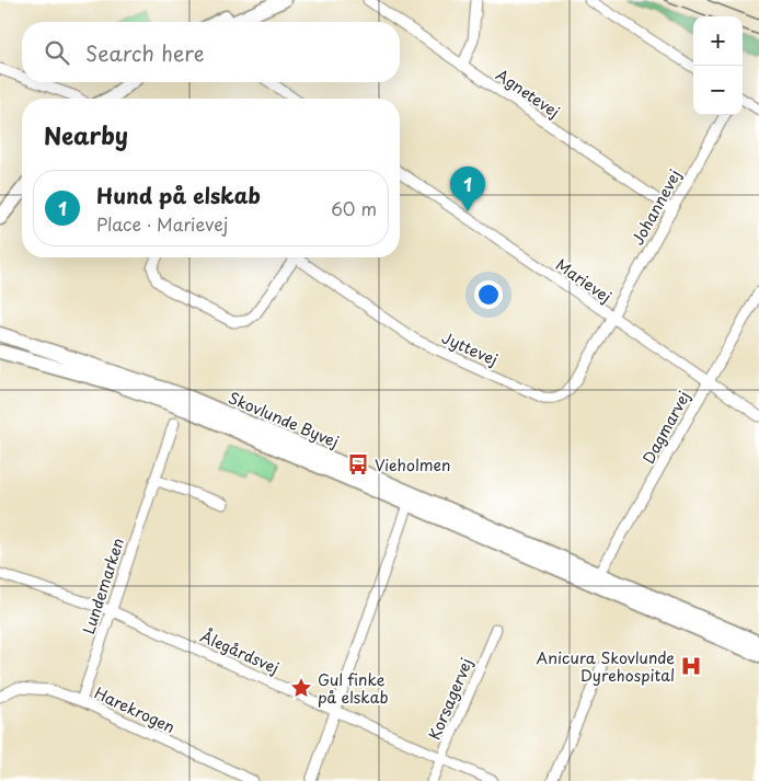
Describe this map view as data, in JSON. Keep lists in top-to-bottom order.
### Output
{
  "streets": {
    "main road": ["Skovlunde Byvej"],
    "street": [
      "Agnetevej",
      "Johannevej",
      "Marievej",
      "Jyttevej",
      "Dagmarvej",
      "Lundemarken",
      "Ålegårdsvej",
      "Korsagervej",
      "Harekrogen"
    ]
  },
  "crossings": [
    ["Agnetevej", "Johannevej"],
    ["Johannevej", "Marievej"],
    ["Johannevej", "Jyttevej"],
    ["Marievej", "Jyttevej"],
    ["Marievej", "Dagmarvej"],
    ["Skovlunde Byvej", "Dagmarvej"],
    ["Lundemarken", "Ålegårdsvej"],
    ["Lundemarken", "Harekrogen"],
    ["Ålegårdsvej", "Korsagervej"]
  ],
  "places": {
    "bus stop": ["Vieholmen"],
    "hospital": ["Anicura Skovlunde Dyrehospital"],
    "place": ["Gul finke på elskab"]
  },
  "page": {
    "map_buttons": ["+", "−"],
    "search": "Search here",
    "heading": "Nearby",
    "pins": "1",
    "list": [
      {
        "mark": "1",
        "name": "Hund på elskab",
        "note": "Place · Marievej",
        "value": "60 m"
      }
    ]
  }
}
